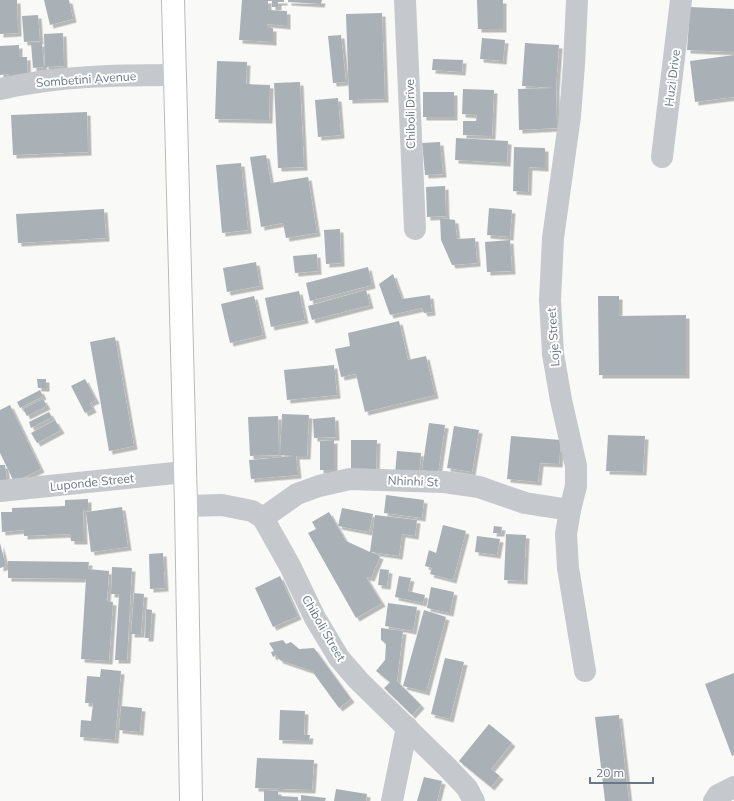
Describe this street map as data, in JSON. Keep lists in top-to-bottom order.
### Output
{
  "streets": {
    "street": [
      "Huzi Drive",
      "Sombetini Avenue",
      "Chiboli Drive",
      "Loje Street",
      "Nhinhi St",
      "Luponde Street",
      "Chiboli Street"
    ]
  },
  "crossings": [
    ["Loje Street", "Nhinhi St"],
    ["Nhinhi St", "Chiboli Street"]
  ],
  "scale_bar": "20 m"
}
